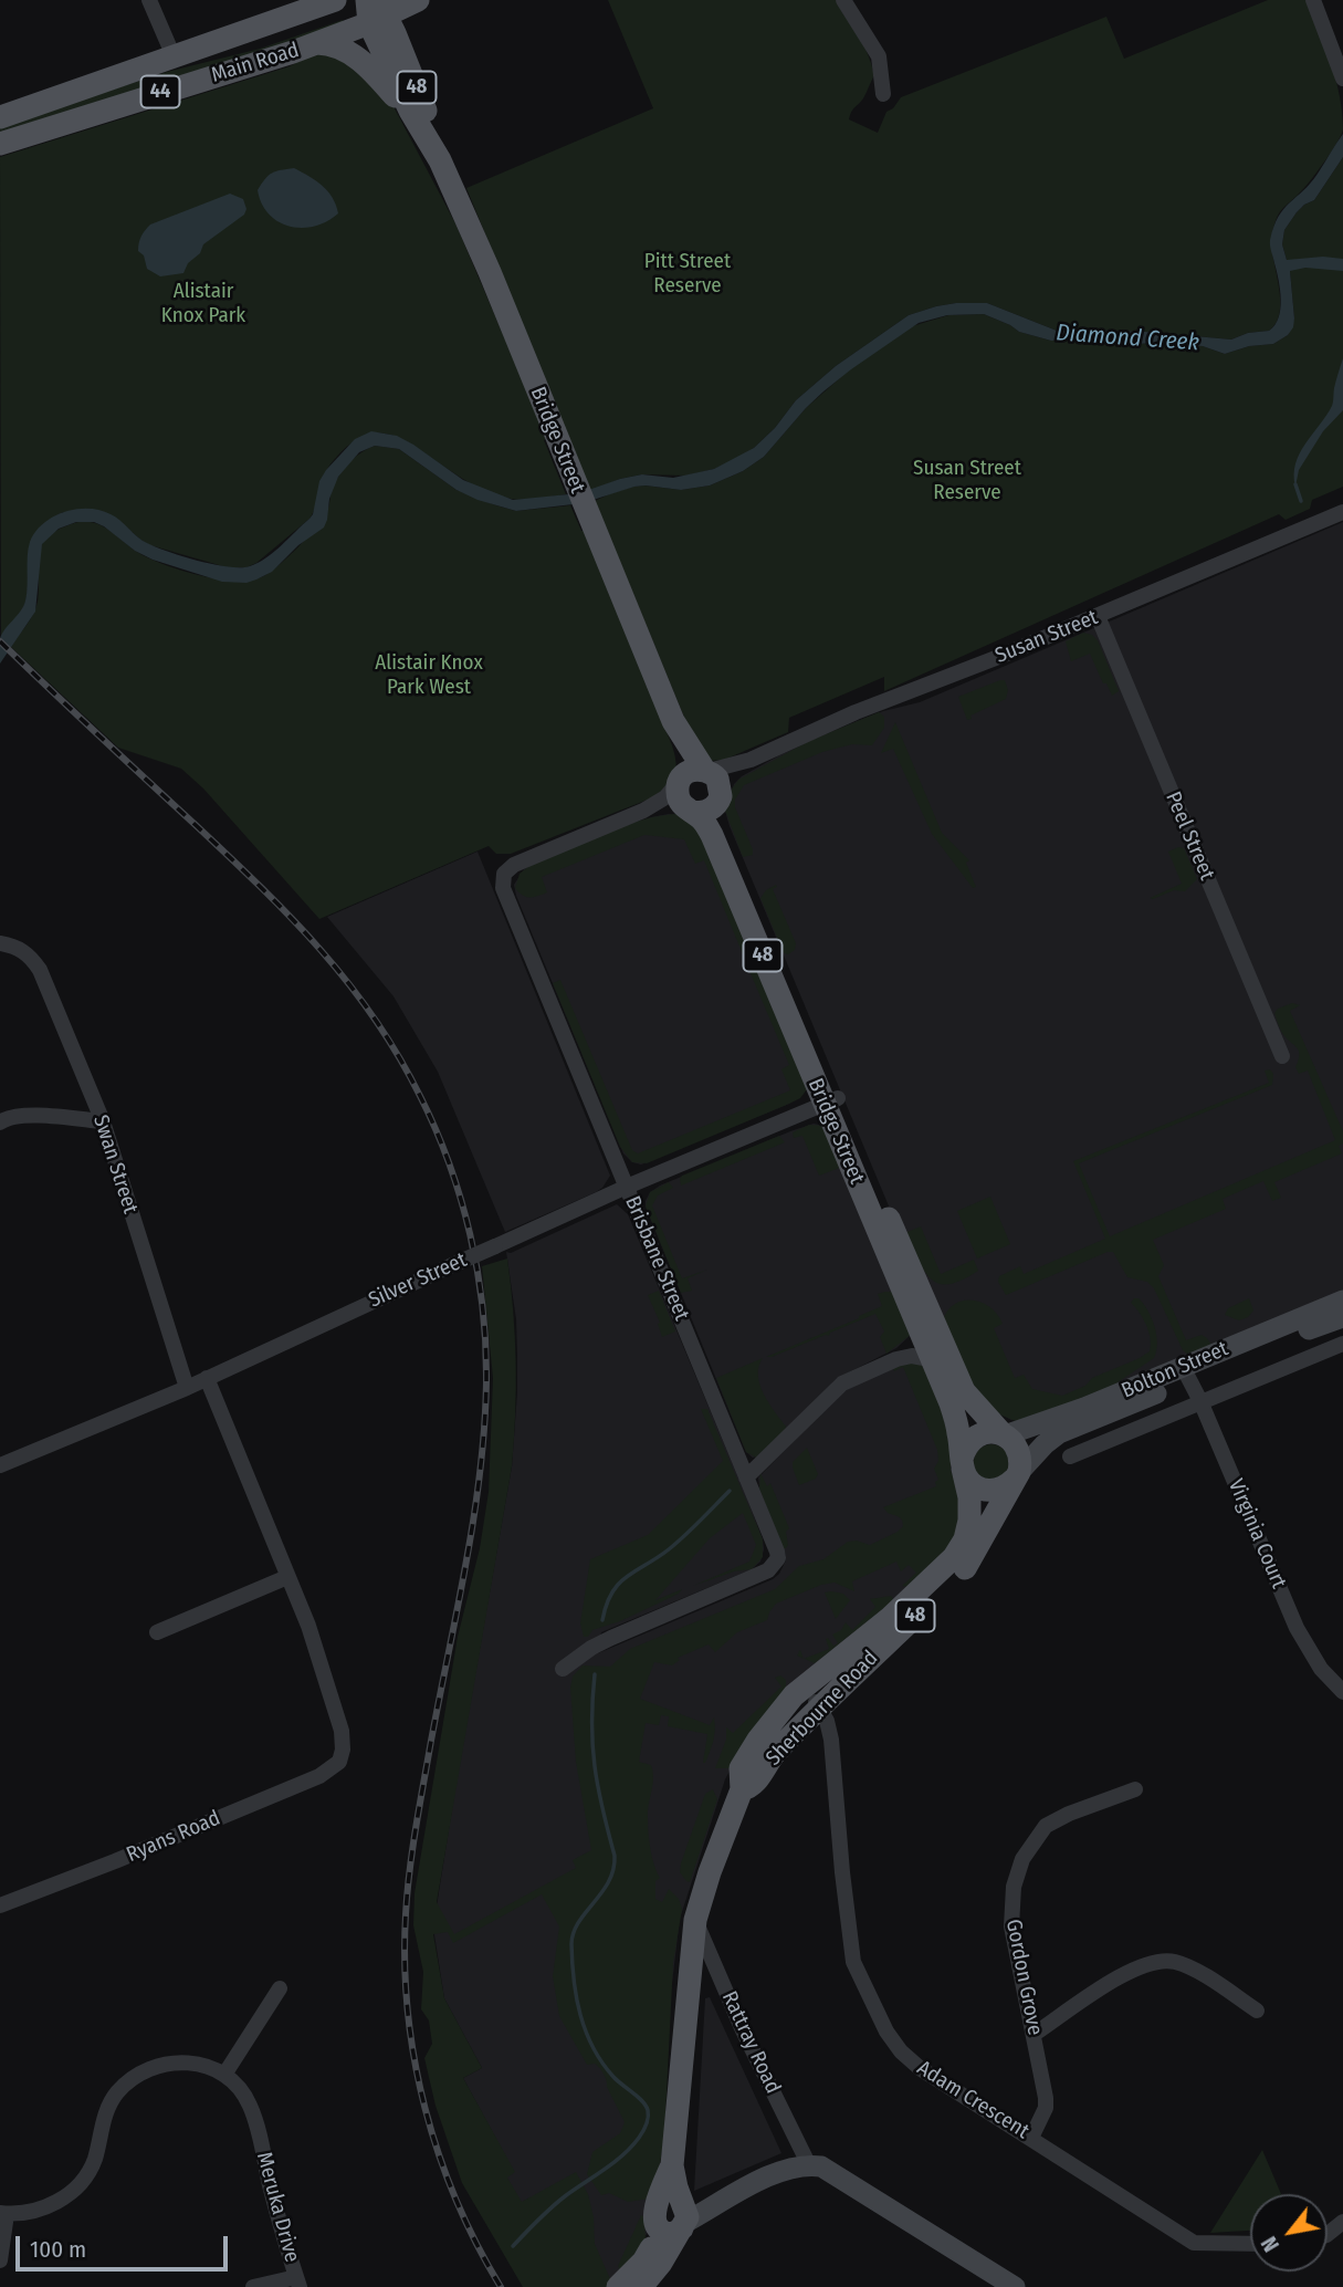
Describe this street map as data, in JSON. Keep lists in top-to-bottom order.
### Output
{
  "streets": {
    "main road": [
      "Main Road",
      "48",
      "44",
      "Bridge Street",
      "Bolton Street",
      "Sherbourne Road"
    ],
    "street": [
      "Susan Street",
      "Peel Street",
      "Swan Street",
      "Brisbane Street",
      "Silver Street",
      "Virginia Court",
      "Ryans Road",
      "Gordon Grove",
      "Rattray Road",
      "Adam Crescent",
      "Meruka Drive"
    ]
  },
  "crossings": [
    ["Main Road", "Bridge Street"],
    ["48", "Bridge Street"],
    ["48", "Susan Street"],
    ["48", "Brisbane Street"],
    ["48", "Bolton Street"],
    ["48", "Sherbourne Road"],
    ["Bridge Street", "Susan Street"],
    ["Bridge Street", "Brisbane Street"],
    ["Bridge Street", "Silver Street"],
    ["Bridge Street", "Bolton Street"],
    ["Bridge Street", "Sherbourne Road"],
    ["Susan Street", "Peel Street"],
    ["Susan Street", "Brisbane Street"],
    ["Swan Street", "Silver Street"],
    ["Brisbane Street", "Silver Street"],
    ["Bolton Street", "Virginia Court"],
    ["Bolton Street", "Sherbourne Road"],
    ["Sherbourne Road", "Rattray Road"],
    ["Sherbourne Road", "Adam Crescent"],
    ["Gordon Grove", "Adam Crescent"]
  ],
  "water": ["Diamond Creek"],
  "parks": [
    "Pitt Street Reserve",
    "Alistair Knox Park",
    "Susan Street Reserve",
    "Alistair Knox Park West"
  ],
  "scale_bar": "100 m",
  "north": "bottom left"
}
